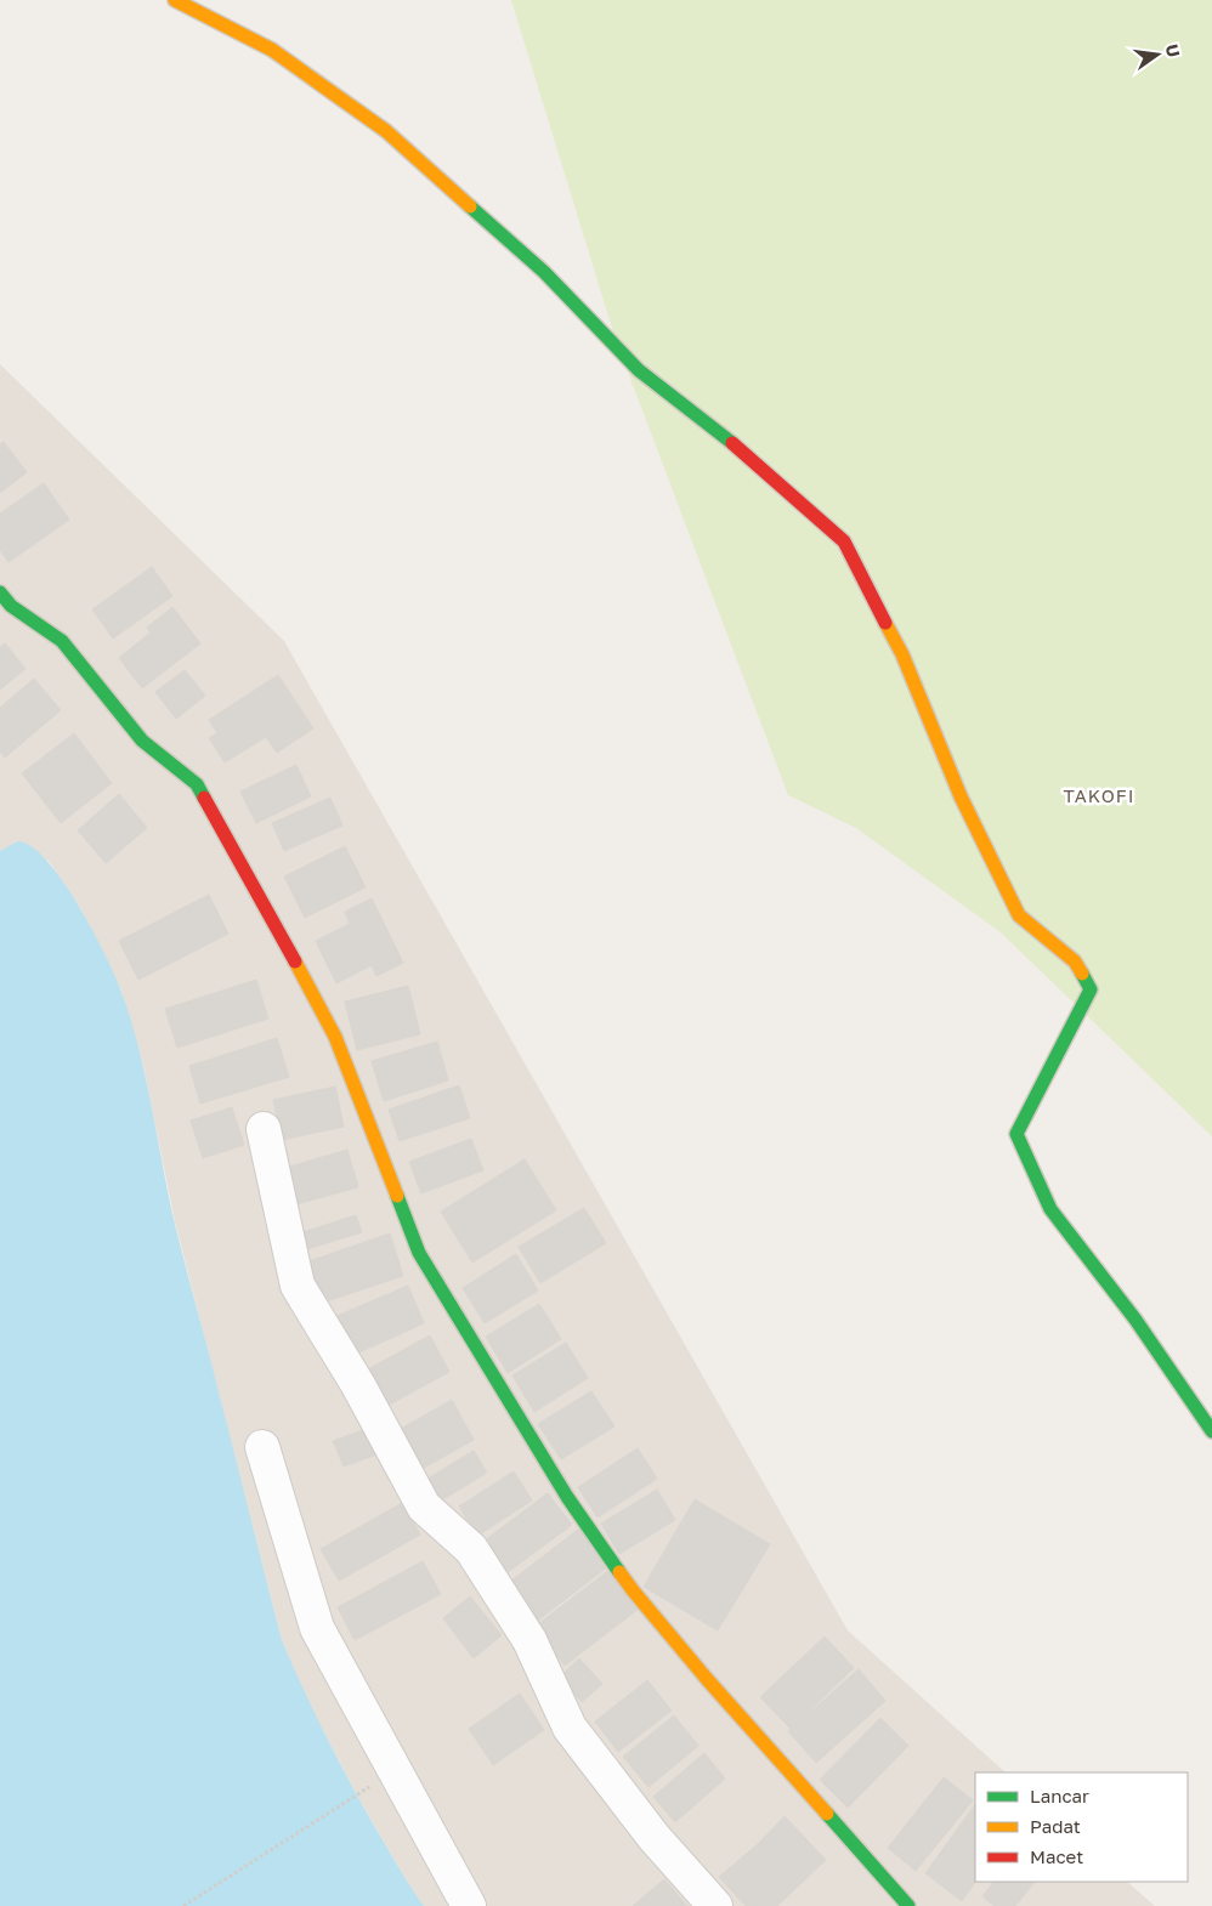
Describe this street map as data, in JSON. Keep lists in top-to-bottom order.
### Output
{
  "districts": ["TAKOFI"],
  "legend": ["Lancar", "Padat", "Macet"],
  "north": "right"
}
